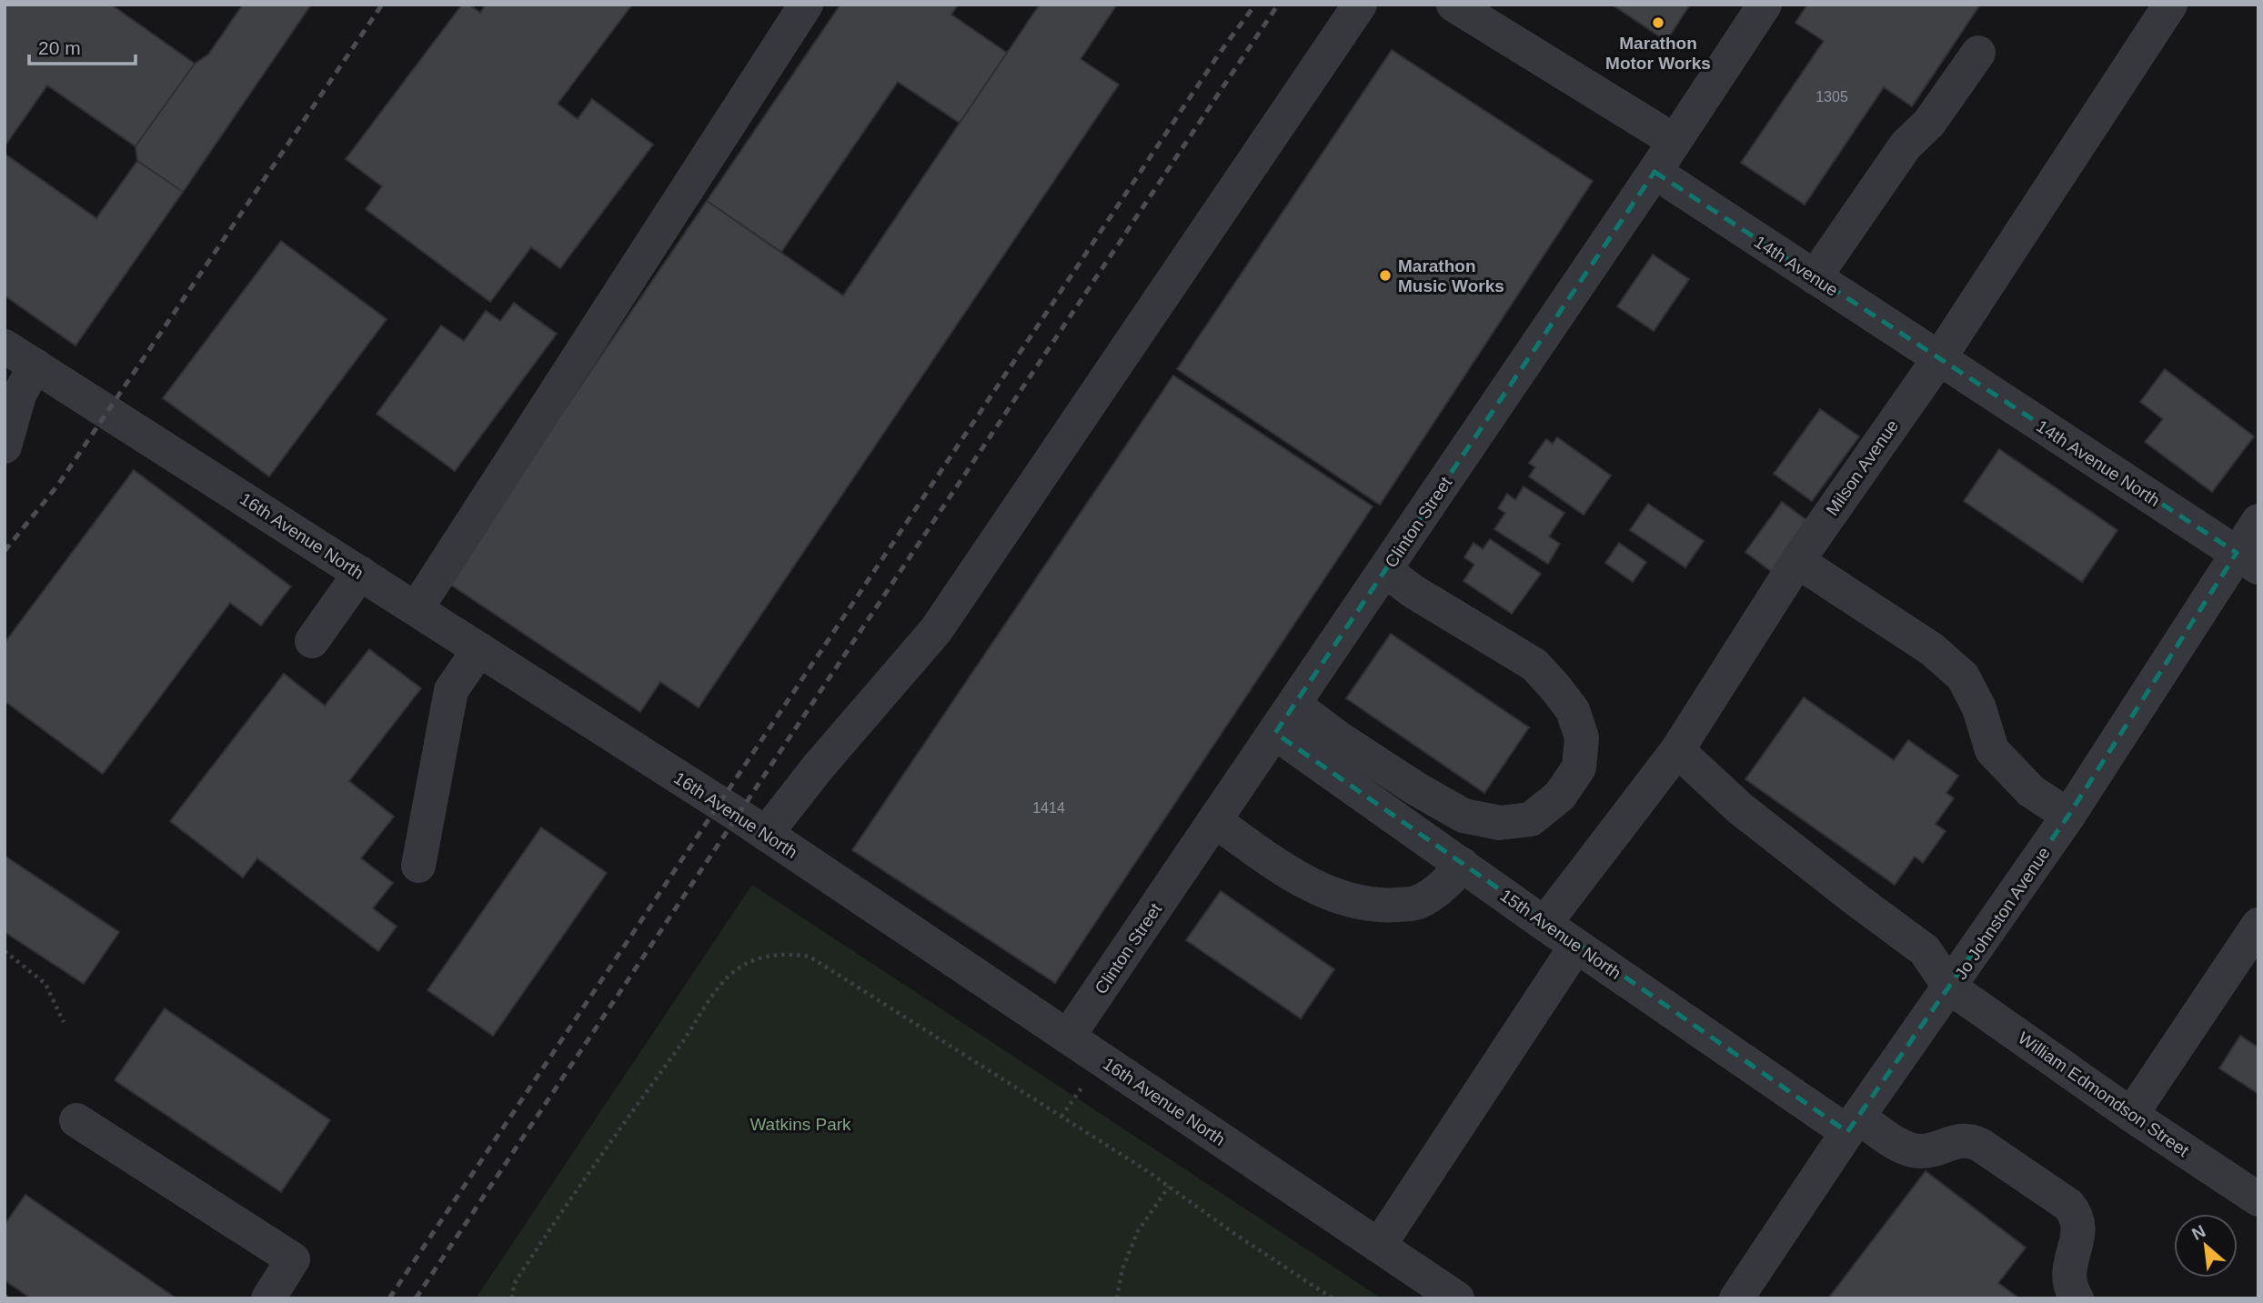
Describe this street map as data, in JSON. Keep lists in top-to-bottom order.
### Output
{
  "streets": {
    "street": [
      "14th Avenue",
      "14th Avenue North",
      "Milson Avenue",
      "Clinton Street",
      "16th Avenue North",
      "Jo Johnston Avenue",
      "15th Avenue North",
      "William Edmondson Street"
    ]
  },
  "crossings": [
    ["14th Avenue", "14th Avenue North"],
    ["14th Avenue", "Milson Avenue"],
    ["14th Avenue", "Clinton Street"],
    ["14th Avenue North", "Milson Avenue"],
    ["14th Avenue North", "Jo Johnston Avenue"],
    ["Milson Avenue", "15th Avenue North"],
    ["Clinton Street", "16th Avenue North"],
    ["Clinton Street", "15th Avenue North"],
    ["Jo Johnston Avenue", "15th Avenue North"],
    ["Jo Johnston Avenue", "William Edmondson Street"]
  ],
  "parks": ["Watkins Park"],
  "places": ["Marathon Motor Works", "Marathon Music Works"],
  "house_numbers": ["1305", "1414"],
  "scale_bar": "20 m",
  "north": "top left"
}
